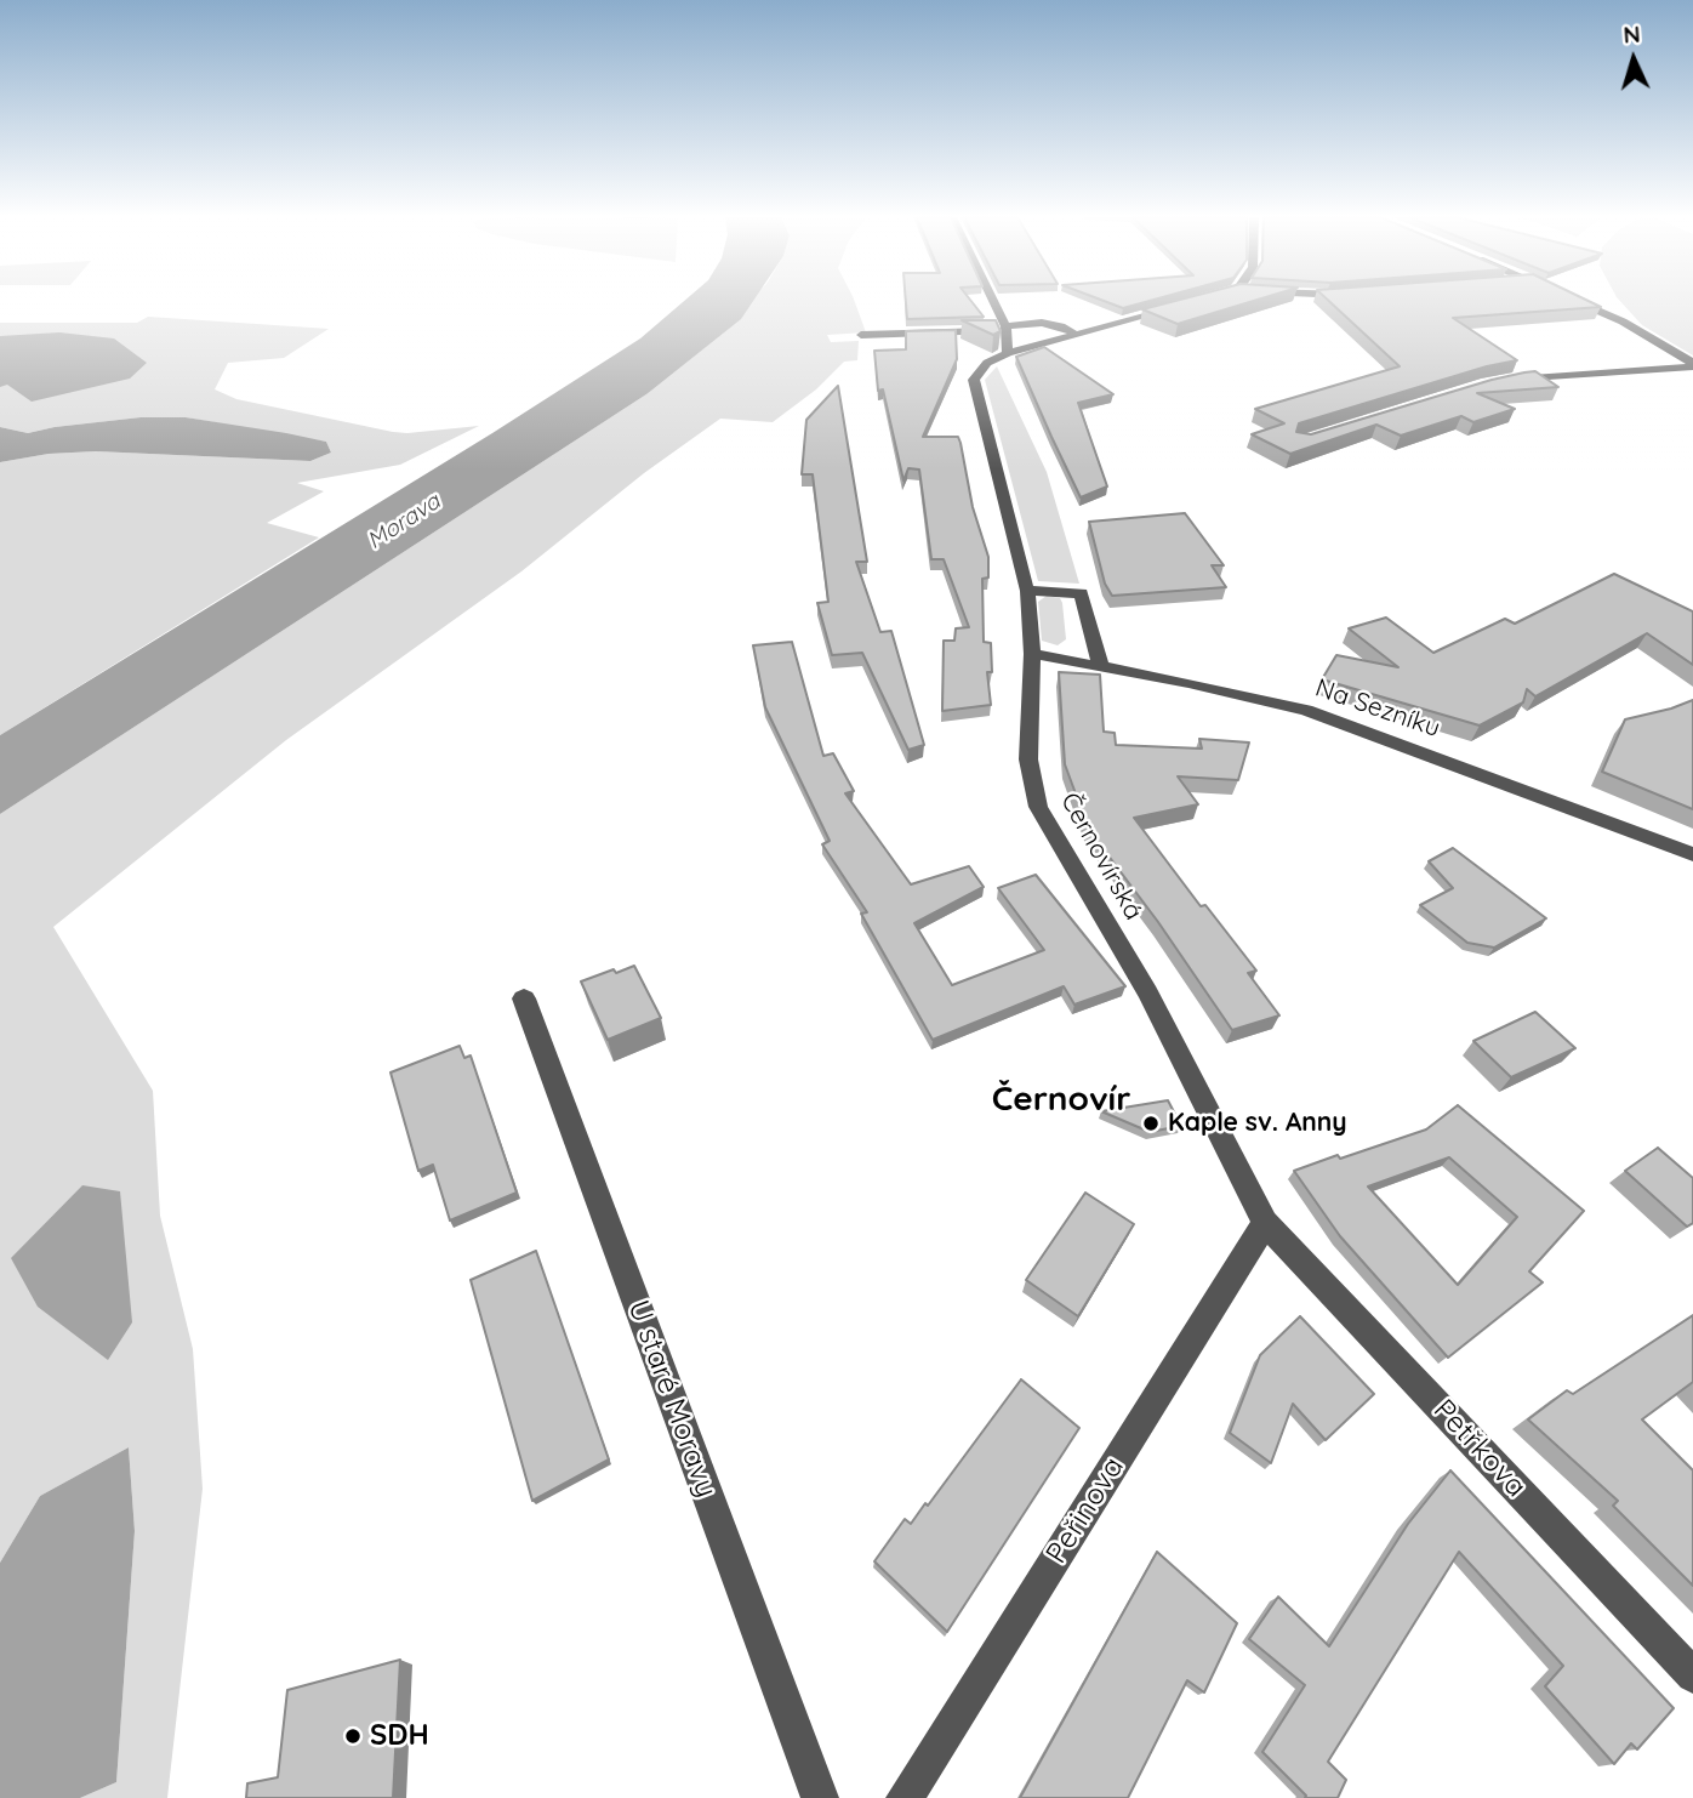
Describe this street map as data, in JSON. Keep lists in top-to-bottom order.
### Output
{
  "streets": {
    "street": [
      "Na Sezníku",
      "Černovírská",
      "U staré Moravy",
      "Petřkova",
      "Peřinova"
    ]
  },
  "crossings": [
    ["Na Sezníku", "Černovírská"],
    ["Černovírská", "Petřkova"],
    ["Černovírská", "Peřinova"],
    ["Petřkova", "Peřinova"]
  ],
  "districts": ["Černovír"],
  "water": ["Morava"],
  "places": ["Kaple sv. Anny", "SDH"],
  "north": "top"
}
